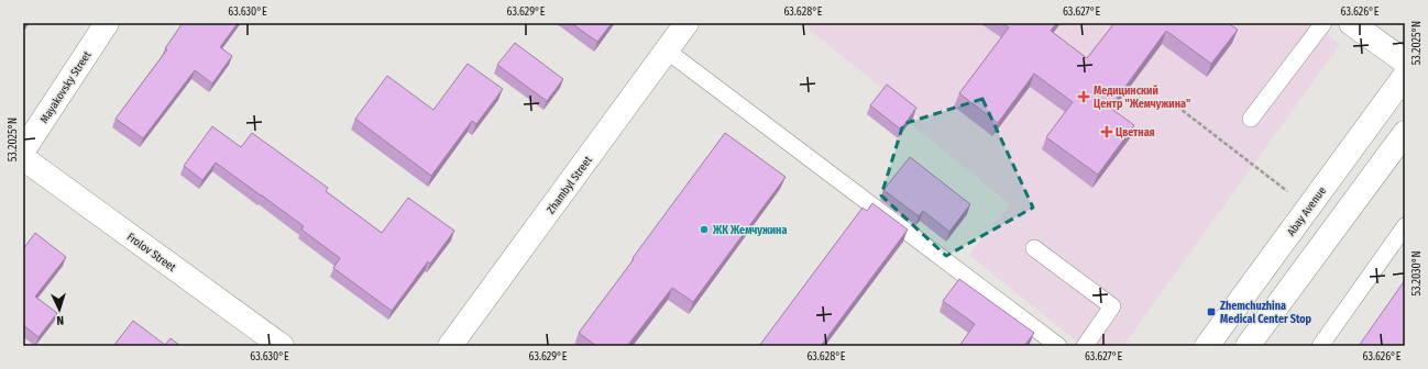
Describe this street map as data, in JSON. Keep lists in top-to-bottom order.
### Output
{
  "streets": {
    "street": [
      "Mayakovsky Street",
      "Zhambyl Street",
      "Abay Avenue",
      "Frolov Street"
    ]
  },
  "places": {
    "health": ["Медицинский Центр \"Жемчужина\"", "Цветная"],
    "other": ["ЖК Жемчужина"],
    "transit": ["Zhemchuzhina Medical Center Stop"]
  },
  "north": "bottom",
  "coordinates": [
    "63.630°E",
    "63.629°E",
    "63.628°E",
    "63.627°E",
    "63.626°E",
    "53.2025°N",
    "53.2030°N"
  ]
}
